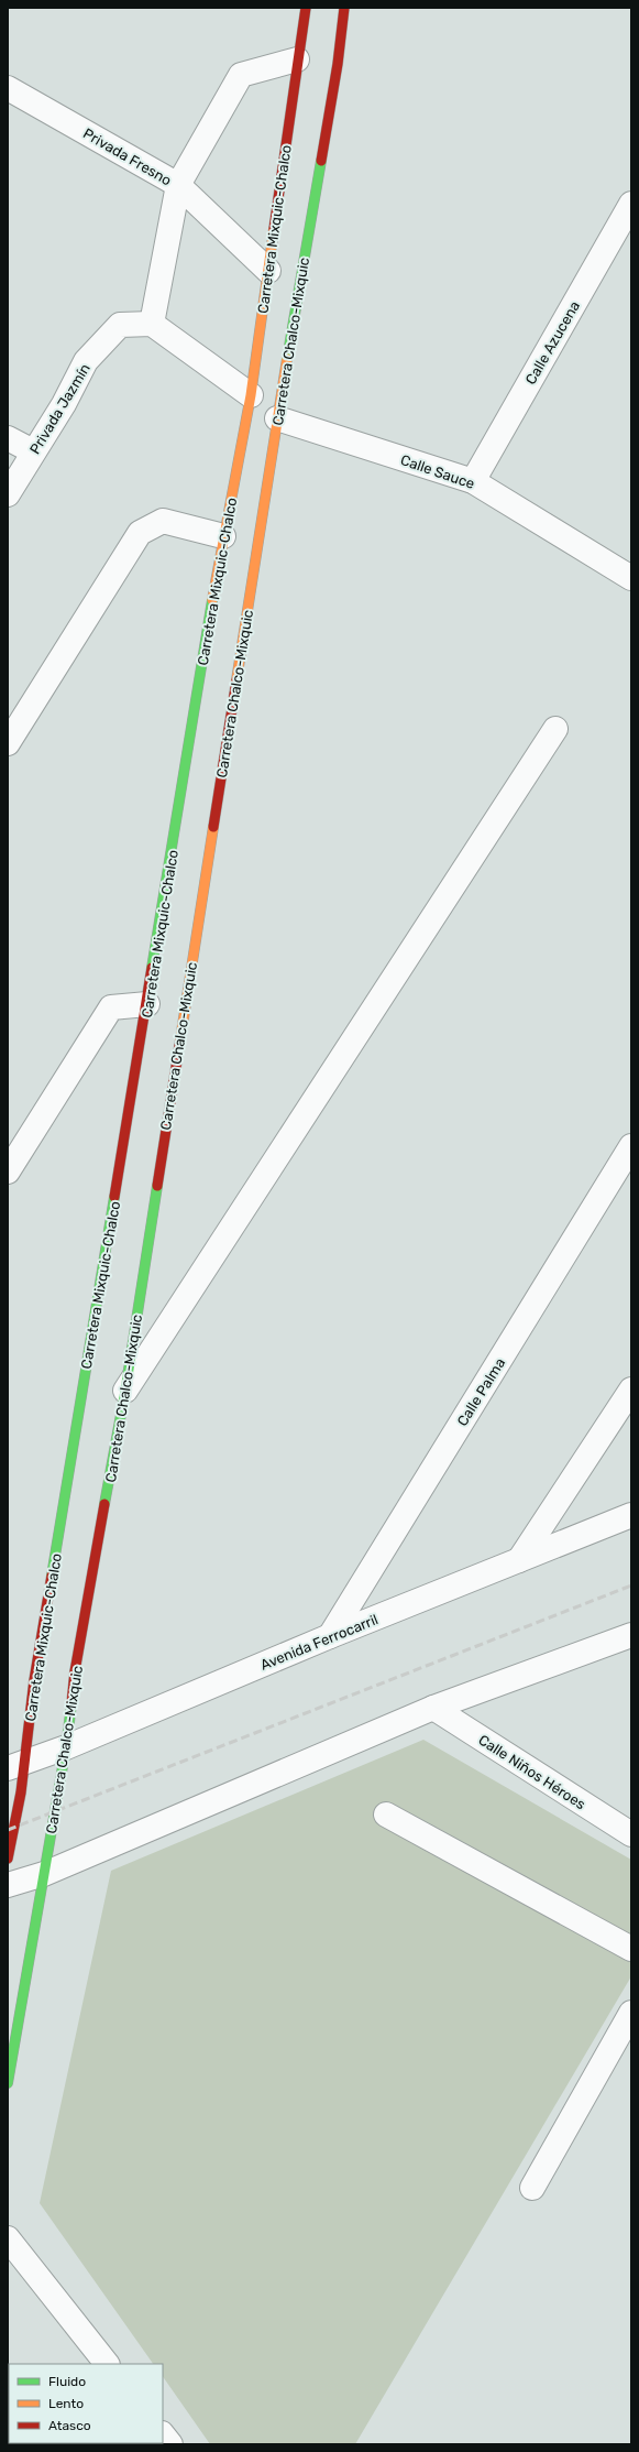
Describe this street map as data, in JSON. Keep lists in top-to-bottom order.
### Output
{
  "streets": {
    "main road": ["Carretera Mixquic-Chalco", "Carretera Chalco-Mixquic"],
    "street": [
      "Privada Fresno",
      "Calle Azucena",
      "Privada Jazmín",
      "Calle Sauce",
      "Calle Palma",
      "Avenida Ferrocarril",
      "Calle Niños Héroes"
    ]
  },
  "crossings": [
    ["Privada Fresno", "Carretera Mixquic-Chalco"],
    ["Carretera Mixquic-Chalco", "Avenida Ferrocarril"],
    ["Carretera Chalco-Mixquic", "Calle Sauce"],
    ["Carretera Chalco-Mixquic", "Avenida Ferrocarril"],
    ["Calle Azucena", "Calle Sauce"],
    ["Calle Palma", "Avenida Ferrocarril"]
  ],
  "legend": ["Fluido", "Lento", "Atasco"]
}
